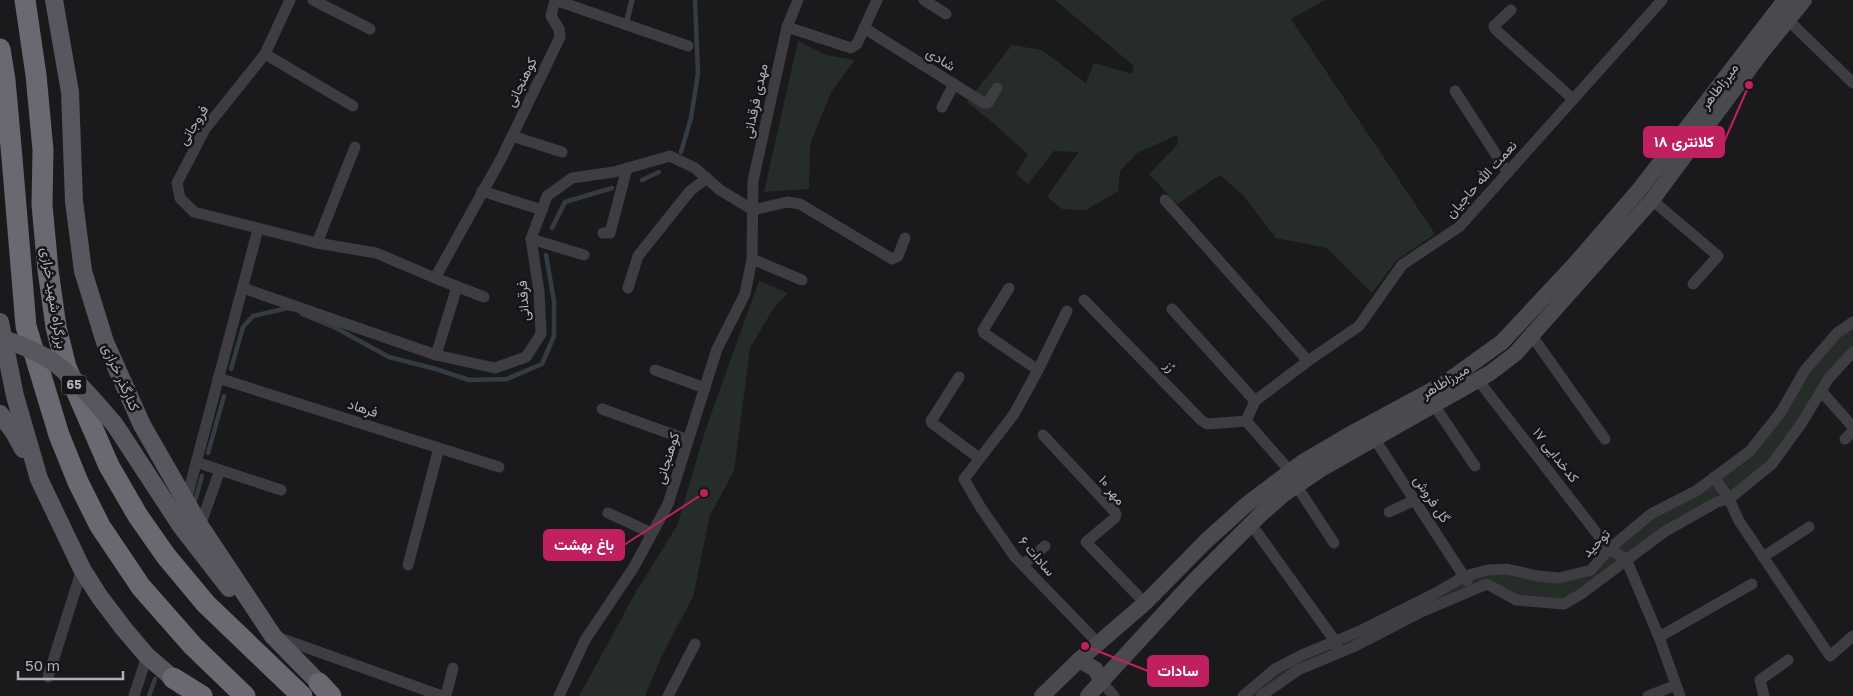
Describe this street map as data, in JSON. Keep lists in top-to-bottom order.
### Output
{
  "streets": {
    "highway": ["بزرگراه شهید خرازی", "65"],
    "main road": ["میرزاطاهر", "کنارگذر خرازی"],
    "street": [
      "شادی",
      "کوهنجانی",
      "مهدی فرقدانی",
      "فروجانی",
      "نعمت الله حاجیان",
      "فرقدانی",
      "رُز",
      "فرهاد",
      "کدخدایی ۱۷",
      "مهر ۱۰",
      "گل فروش",
      "توحید",
      "سادات ۶"
    ]
  },
  "crossings": [
    ["کوهنجانی", "مهدی فرقدانی"],
    ["میرزاطاهر", "کدخدایی ۱۷"],
    ["میرزاطاهر", "مهر ۱۰"],
    ["میرزاطاهر", "گل فروش"],
    ["میرزاطاهر", "سادات ۶"],
    ["نعمت الله حاجیان", "رُز"],
    ["کدخدایی ۱۷", "توحید"],
    ["گل فروش", "توحید"]
  ],
  "places": ["کلانتری ۱۸", "باغ بهشت", "سادات"],
  "scale_bar": "50 m"
}
